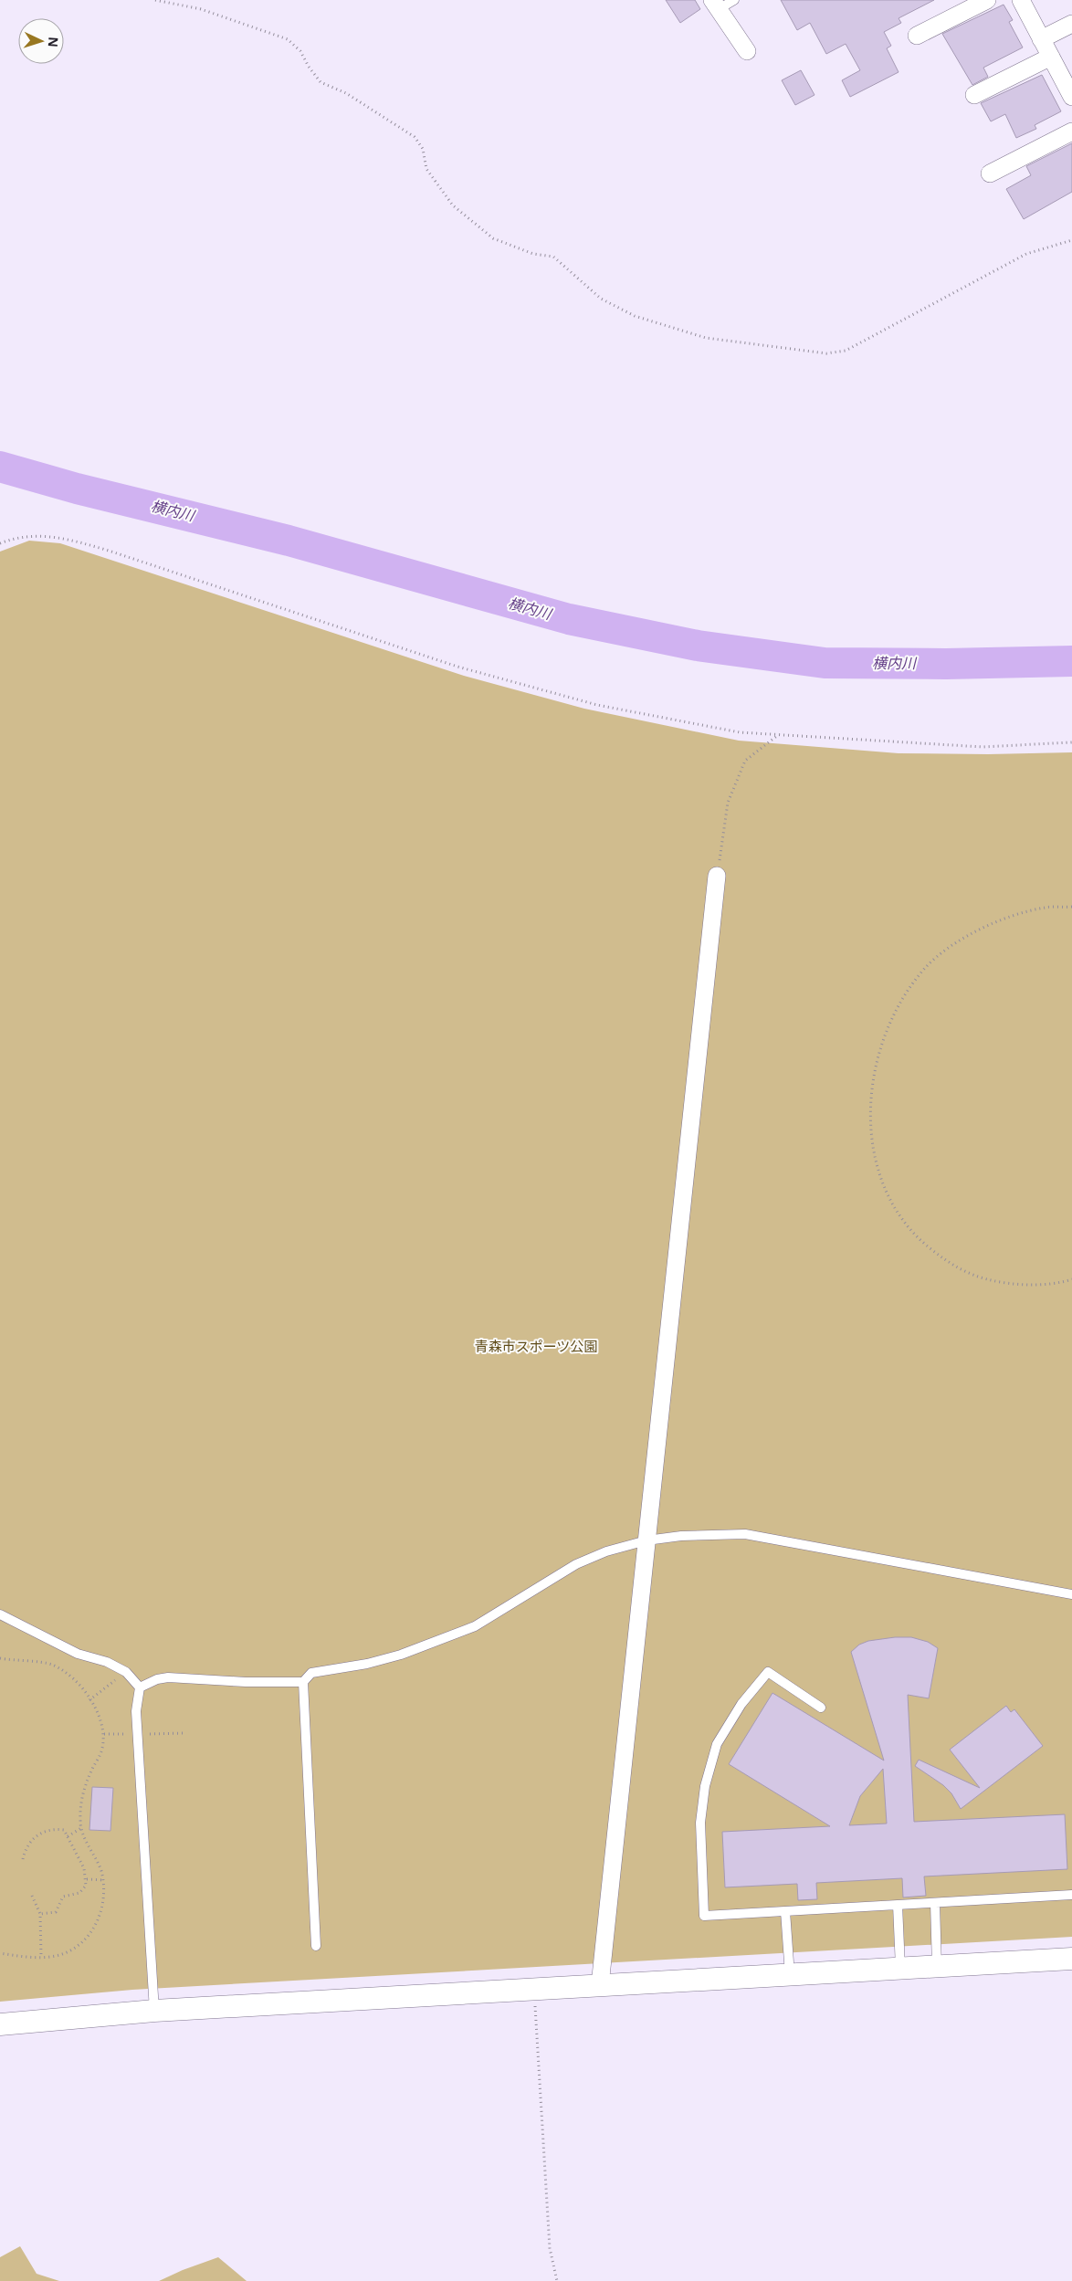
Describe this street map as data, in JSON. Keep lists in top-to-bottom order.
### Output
{
  "water": ["横内川"],
  "parks": ["青森市スポーツ公園"],
  "north": "right"
}
